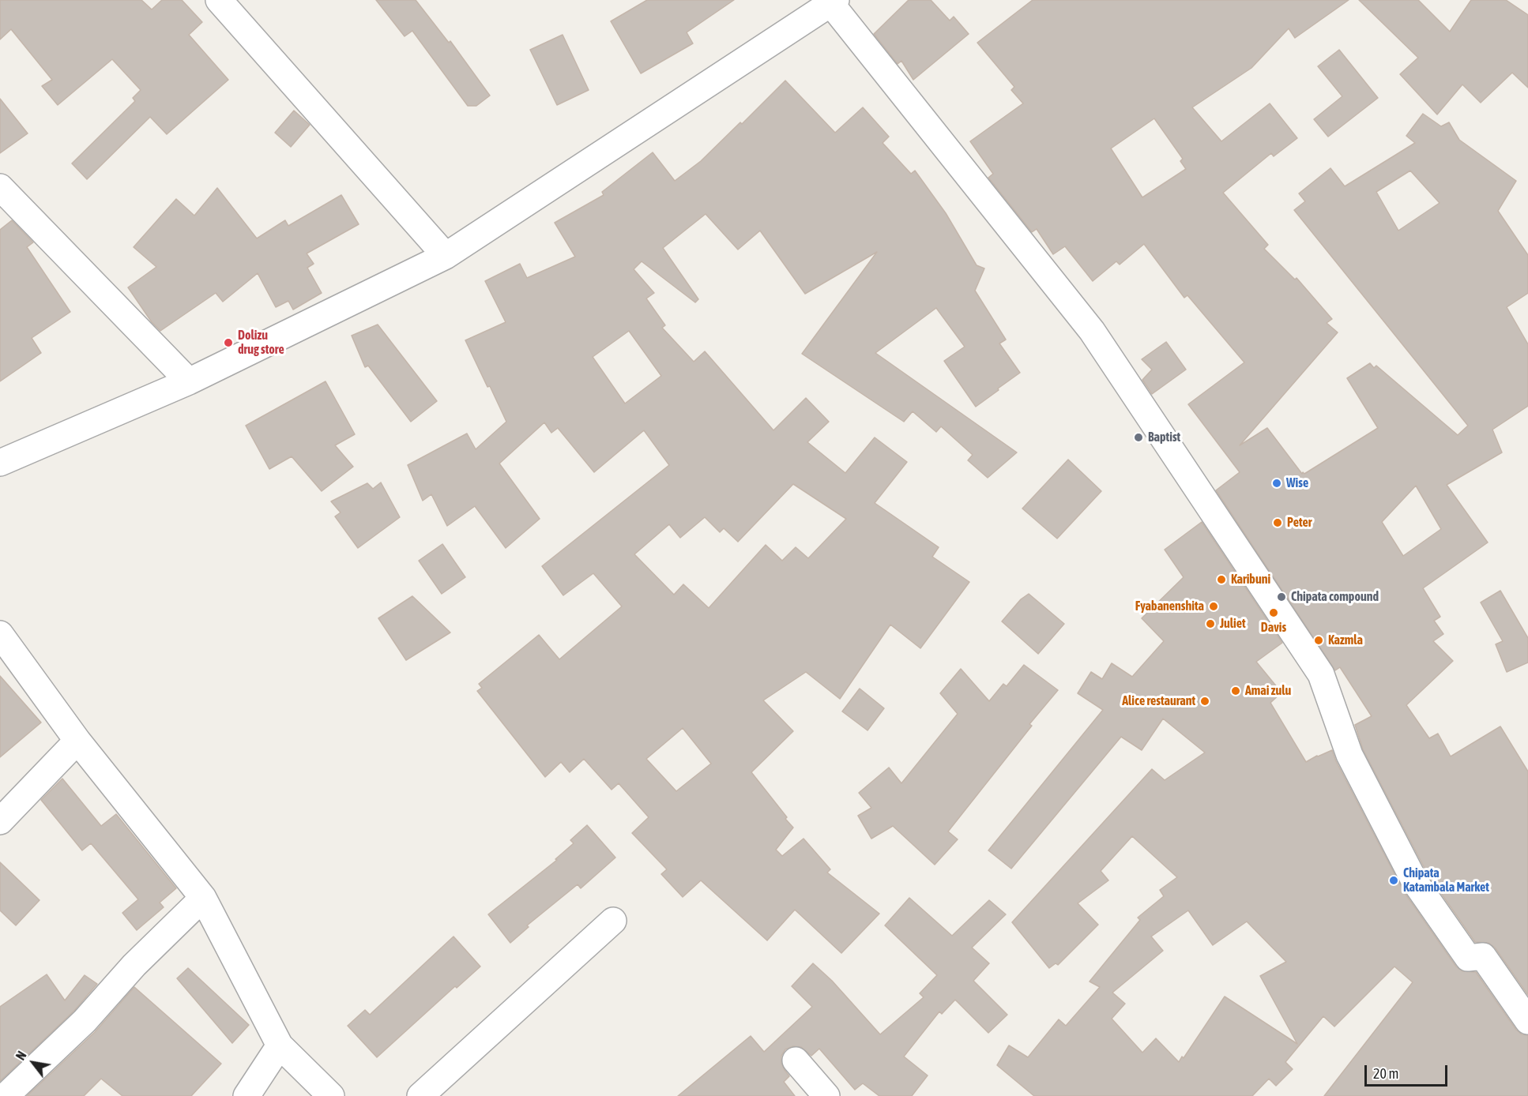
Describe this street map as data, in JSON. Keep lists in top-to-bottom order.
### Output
{
  "places": [
    "Dolizu drug store",
    "Baptist",
    "Wise",
    "Peter",
    "Karibuni",
    "Chipata compound",
    "Fyabanenshita",
    "Davis",
    "Juliet",
    "Kazmla",
    "Amai zulu",
    "Alice restaurant",
    "Chipata Katambala Market"
  ],
  "scale_bar": "20 m",
  "north": "top left"
}
